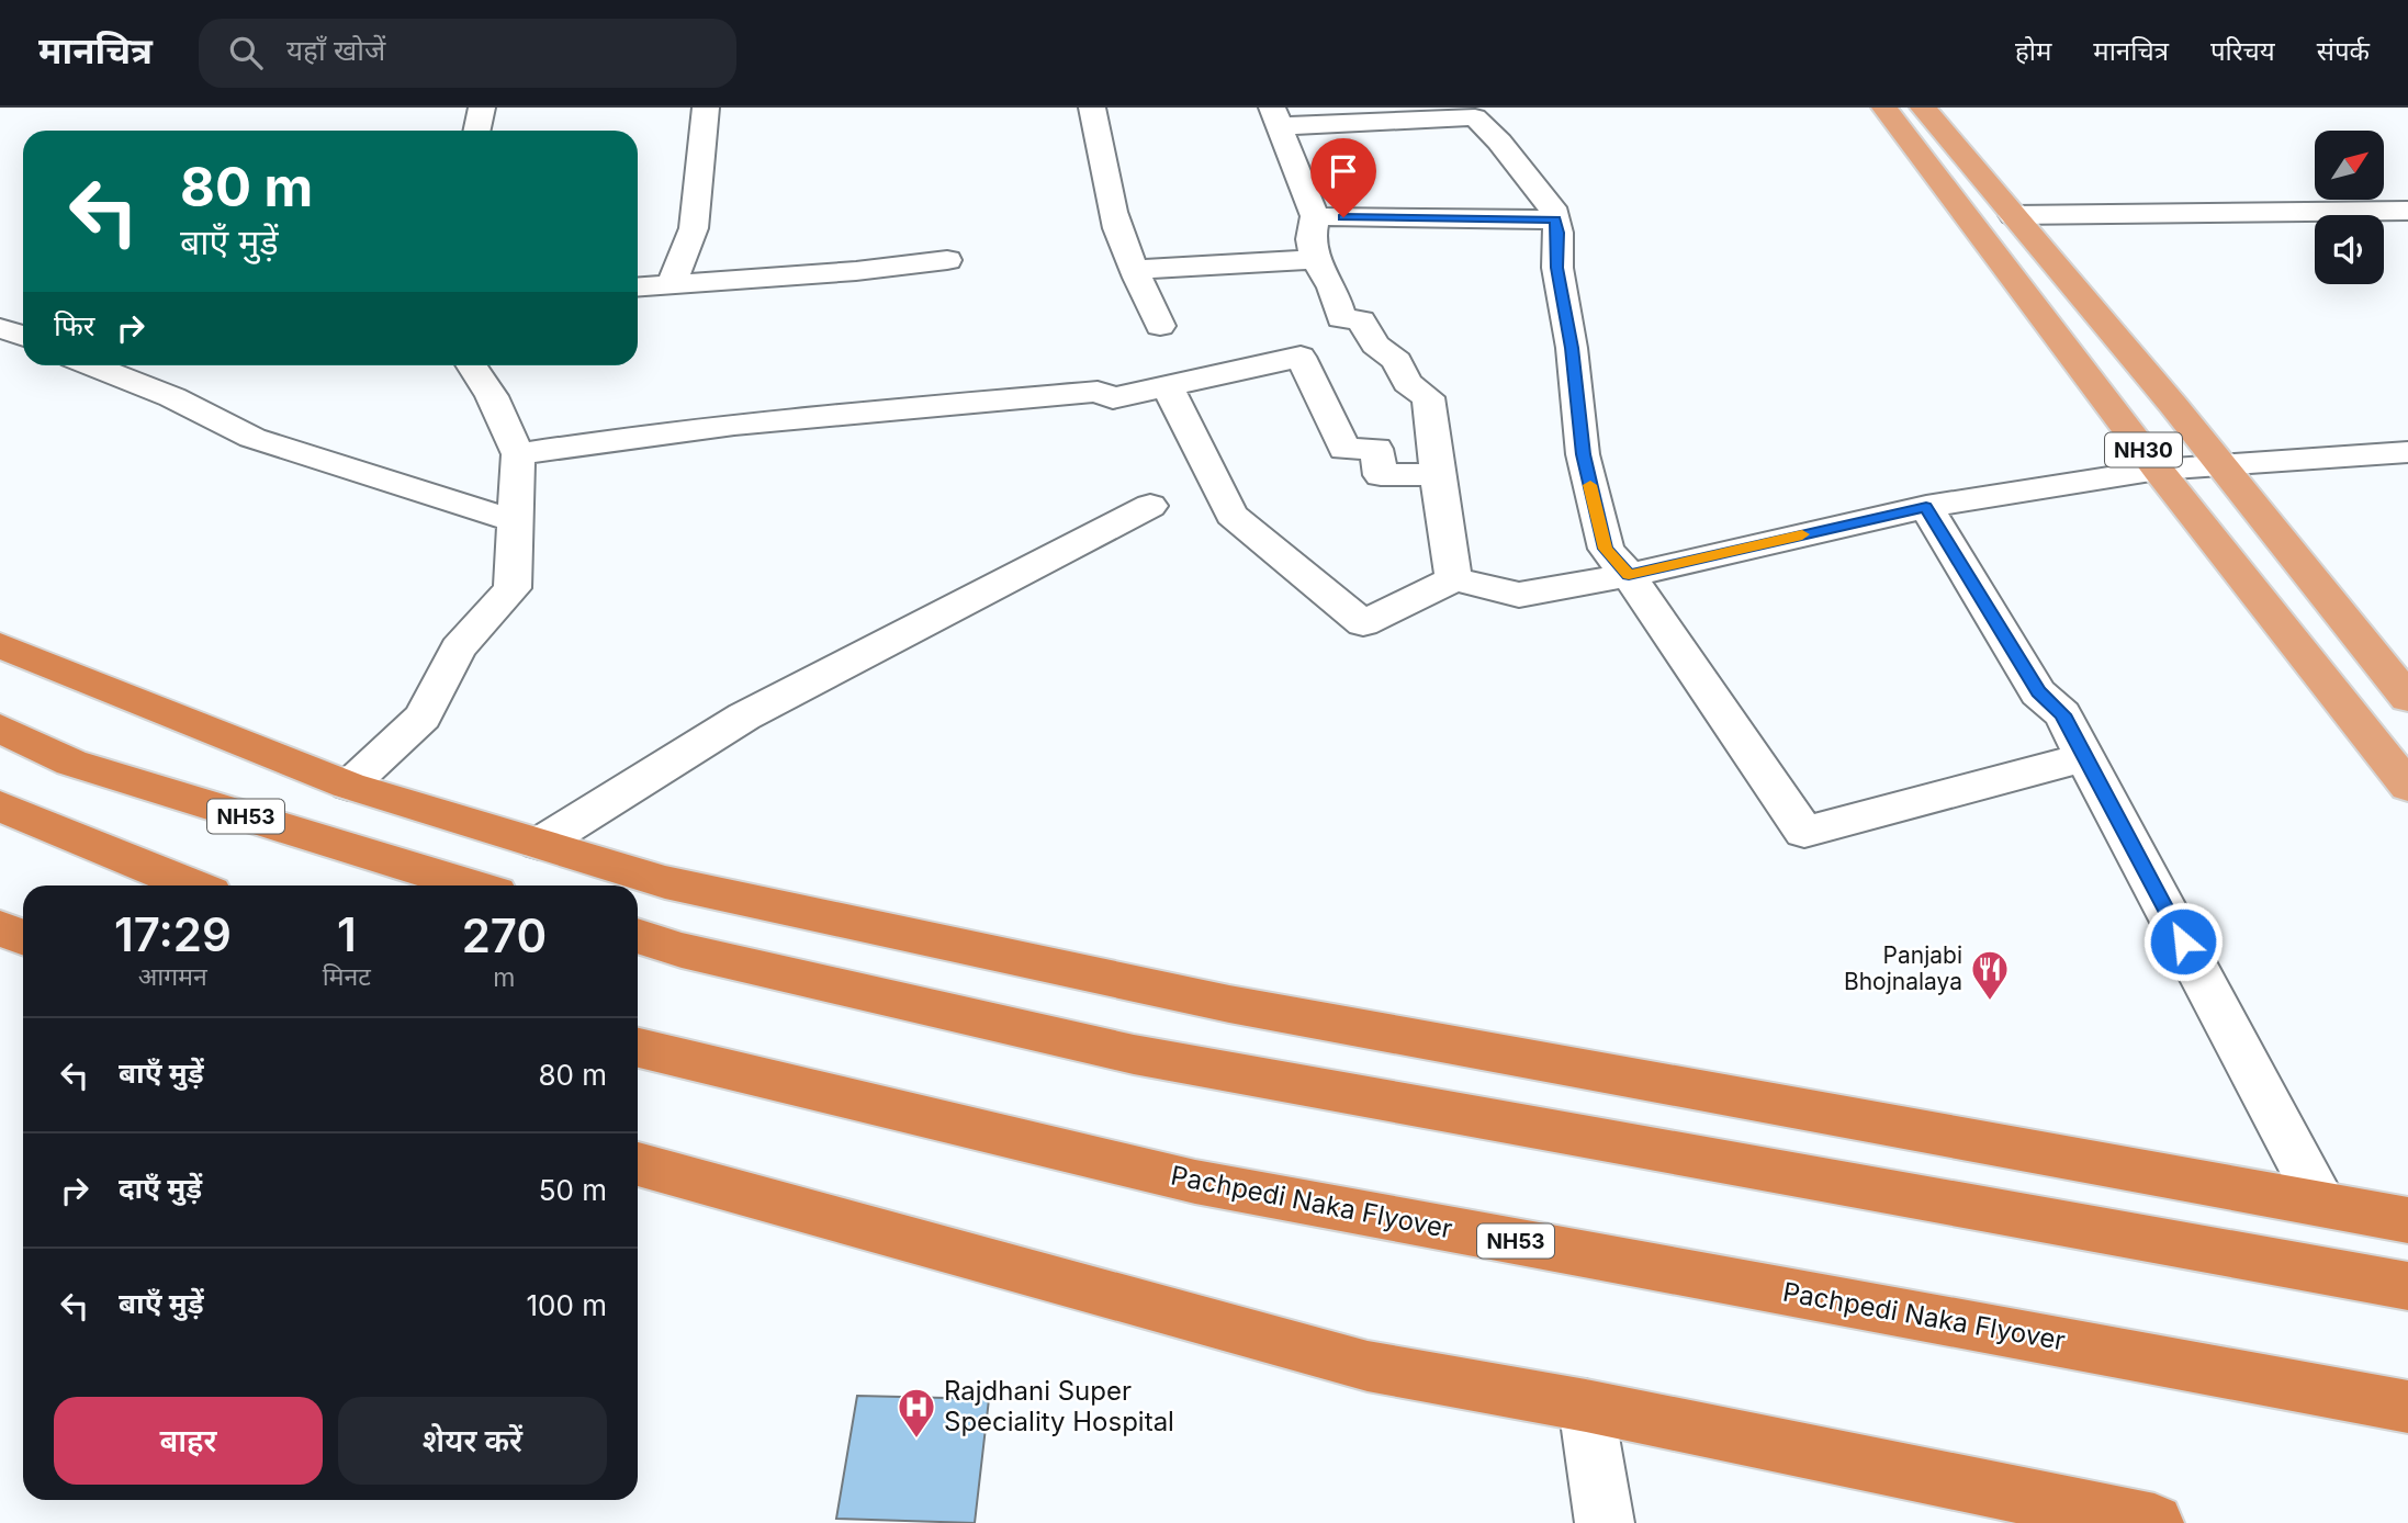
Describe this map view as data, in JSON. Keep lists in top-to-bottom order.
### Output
{
  "streets": {
    "highway": ["NH53", "Pachpedi Naka Flyover"],
    "main road": ["NH30"]
  },
  "places": {
    "restaurant": ["Panjabi Bhojnalaya"],
    "hospital": ["Rajdhani Super Speciality Hospital"]
  },
  "north": "top right",
  "page": {
    "header": "मानचित्र",
    "search": "यहाँ खोजें",
    "nav": [
      "होम",
      "मानचित्र",
      "परिचय",
      "संपर्क"
    ],
    "turn": ["80 m", "बाएँ मुड़ें"],
    "then": "फिर",
    "eta": [
      "17:29",
      "आगमन",
      "1",
      "मिनट",
      "270",
      "m"
    ],
    "list": [
      {
        "name": "बाएँ मुड़ें",
        "value": "80 m"
      },
      {
        "name": "दाएँ मुड़ें",
        "value": "50 m"
      },
      {
        "name": "बाएँ मुड़ें",
        "value": "100 m"
      }
    ],
    "buttons": ["बाहर", "शेयर करें"]
  }
}
